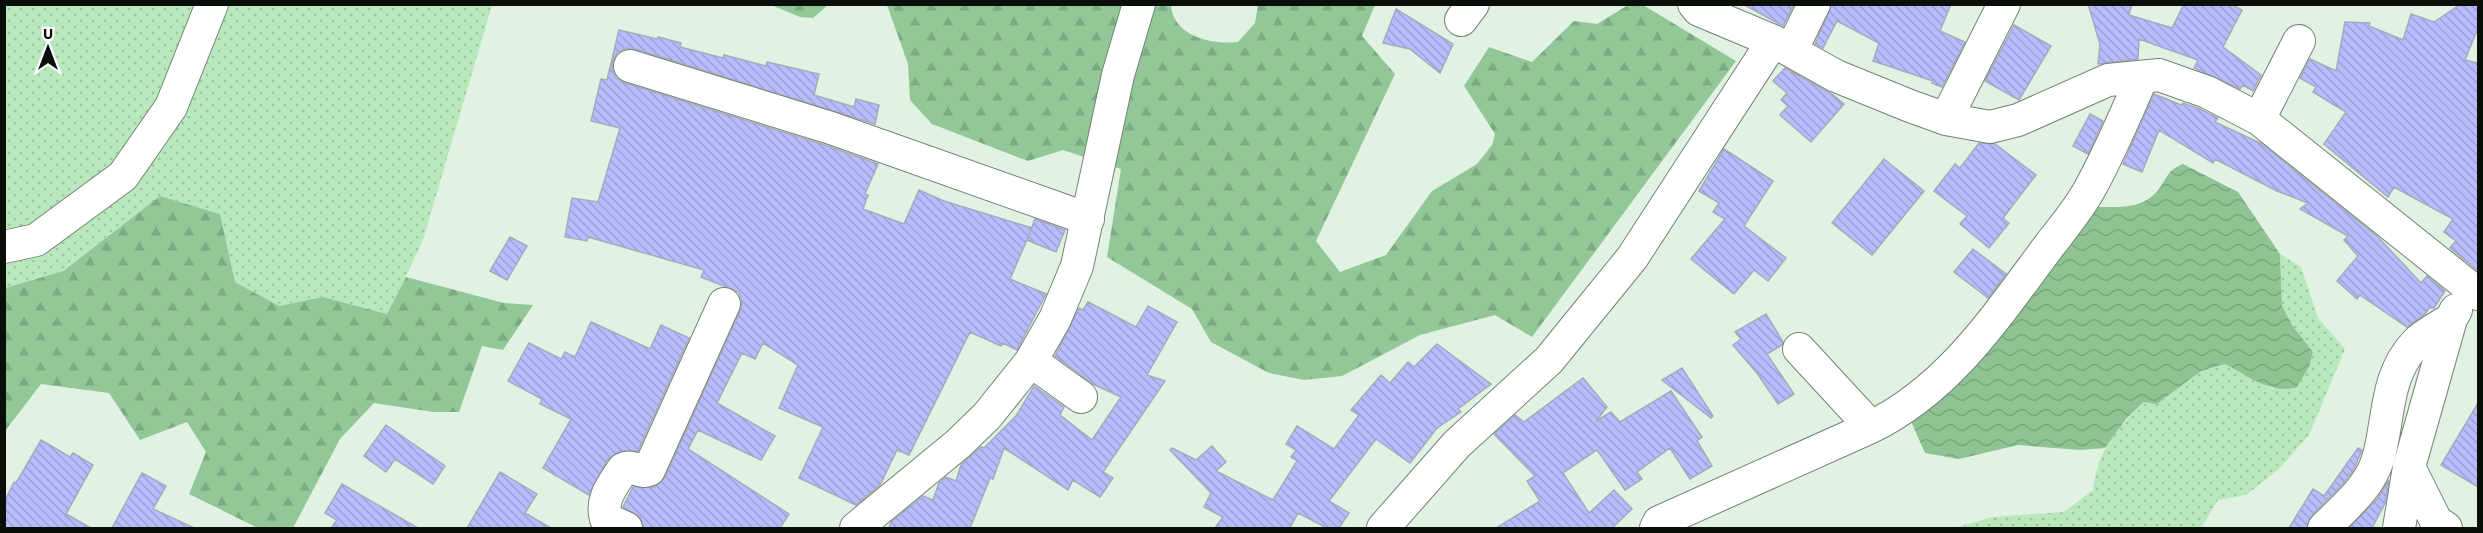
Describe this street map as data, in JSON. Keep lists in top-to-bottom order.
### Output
{
  "north": "top"
}
